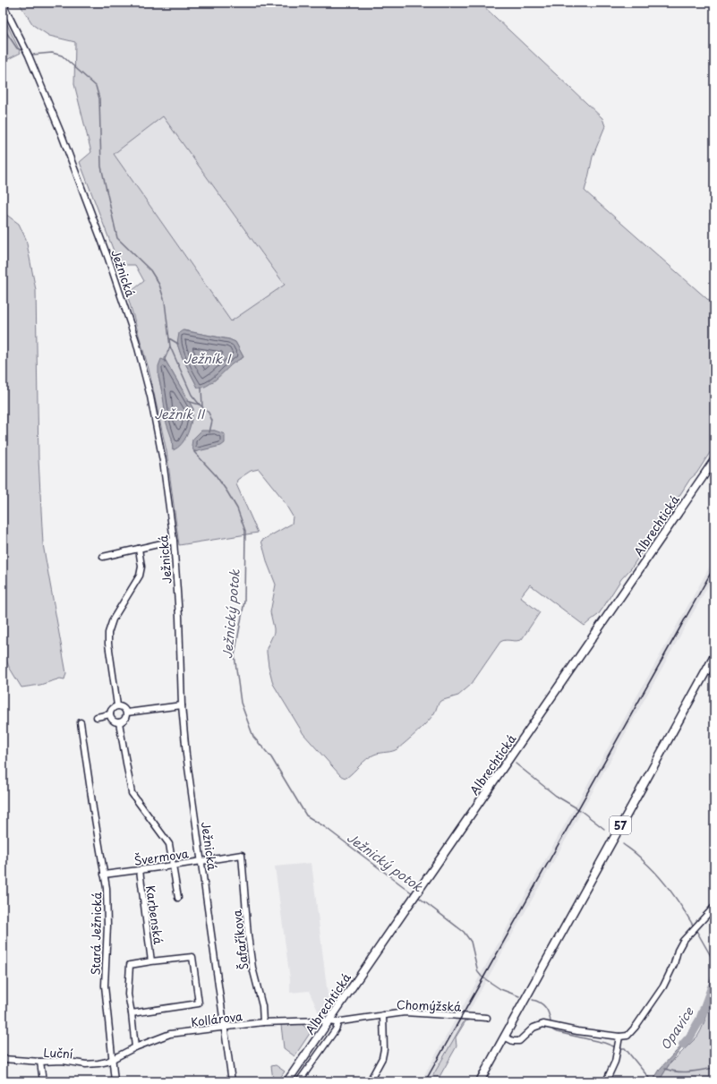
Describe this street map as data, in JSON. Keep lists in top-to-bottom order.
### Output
{
  "streets": {
    "main road": ["Albrechtická", "57"],
    "street": [
      "Ježnická",
      "Švermova",
      "Karbenská",
      "Stará Ježnická",
      "Šafaříkova",
      "Chomýžská",
      "Kollárova",
      "Luční"
    ]
  },
  "crossings": [
    ["Ježnická", "Švermova"],
    ["Ježnická", "Kollárova"],
    ["Albrechtická", "Chomýžská"],
    ["Albrechtická", "Kollárova"],
    ["Švermova", "Karbenská"],
    ["Švermova", "Stará Ježnická"],
    ["Švermova", "Šafaříkova"],
    ["Karbenská", "Kollárova"],
    ["Stará Ježnická", "Kollárova"],
    ["Stará Ježnická", "Luční"],
    ["Šafaříkova", "Kollárova"],
    ["Chomýžská", "Kollárova"],
    ["Kollárova", "Luční"]
  ],
  "water": [
    "Ježník I",
    "Ježník II",
    "Ježnický potok",
    "Opavice"
  ]
}
